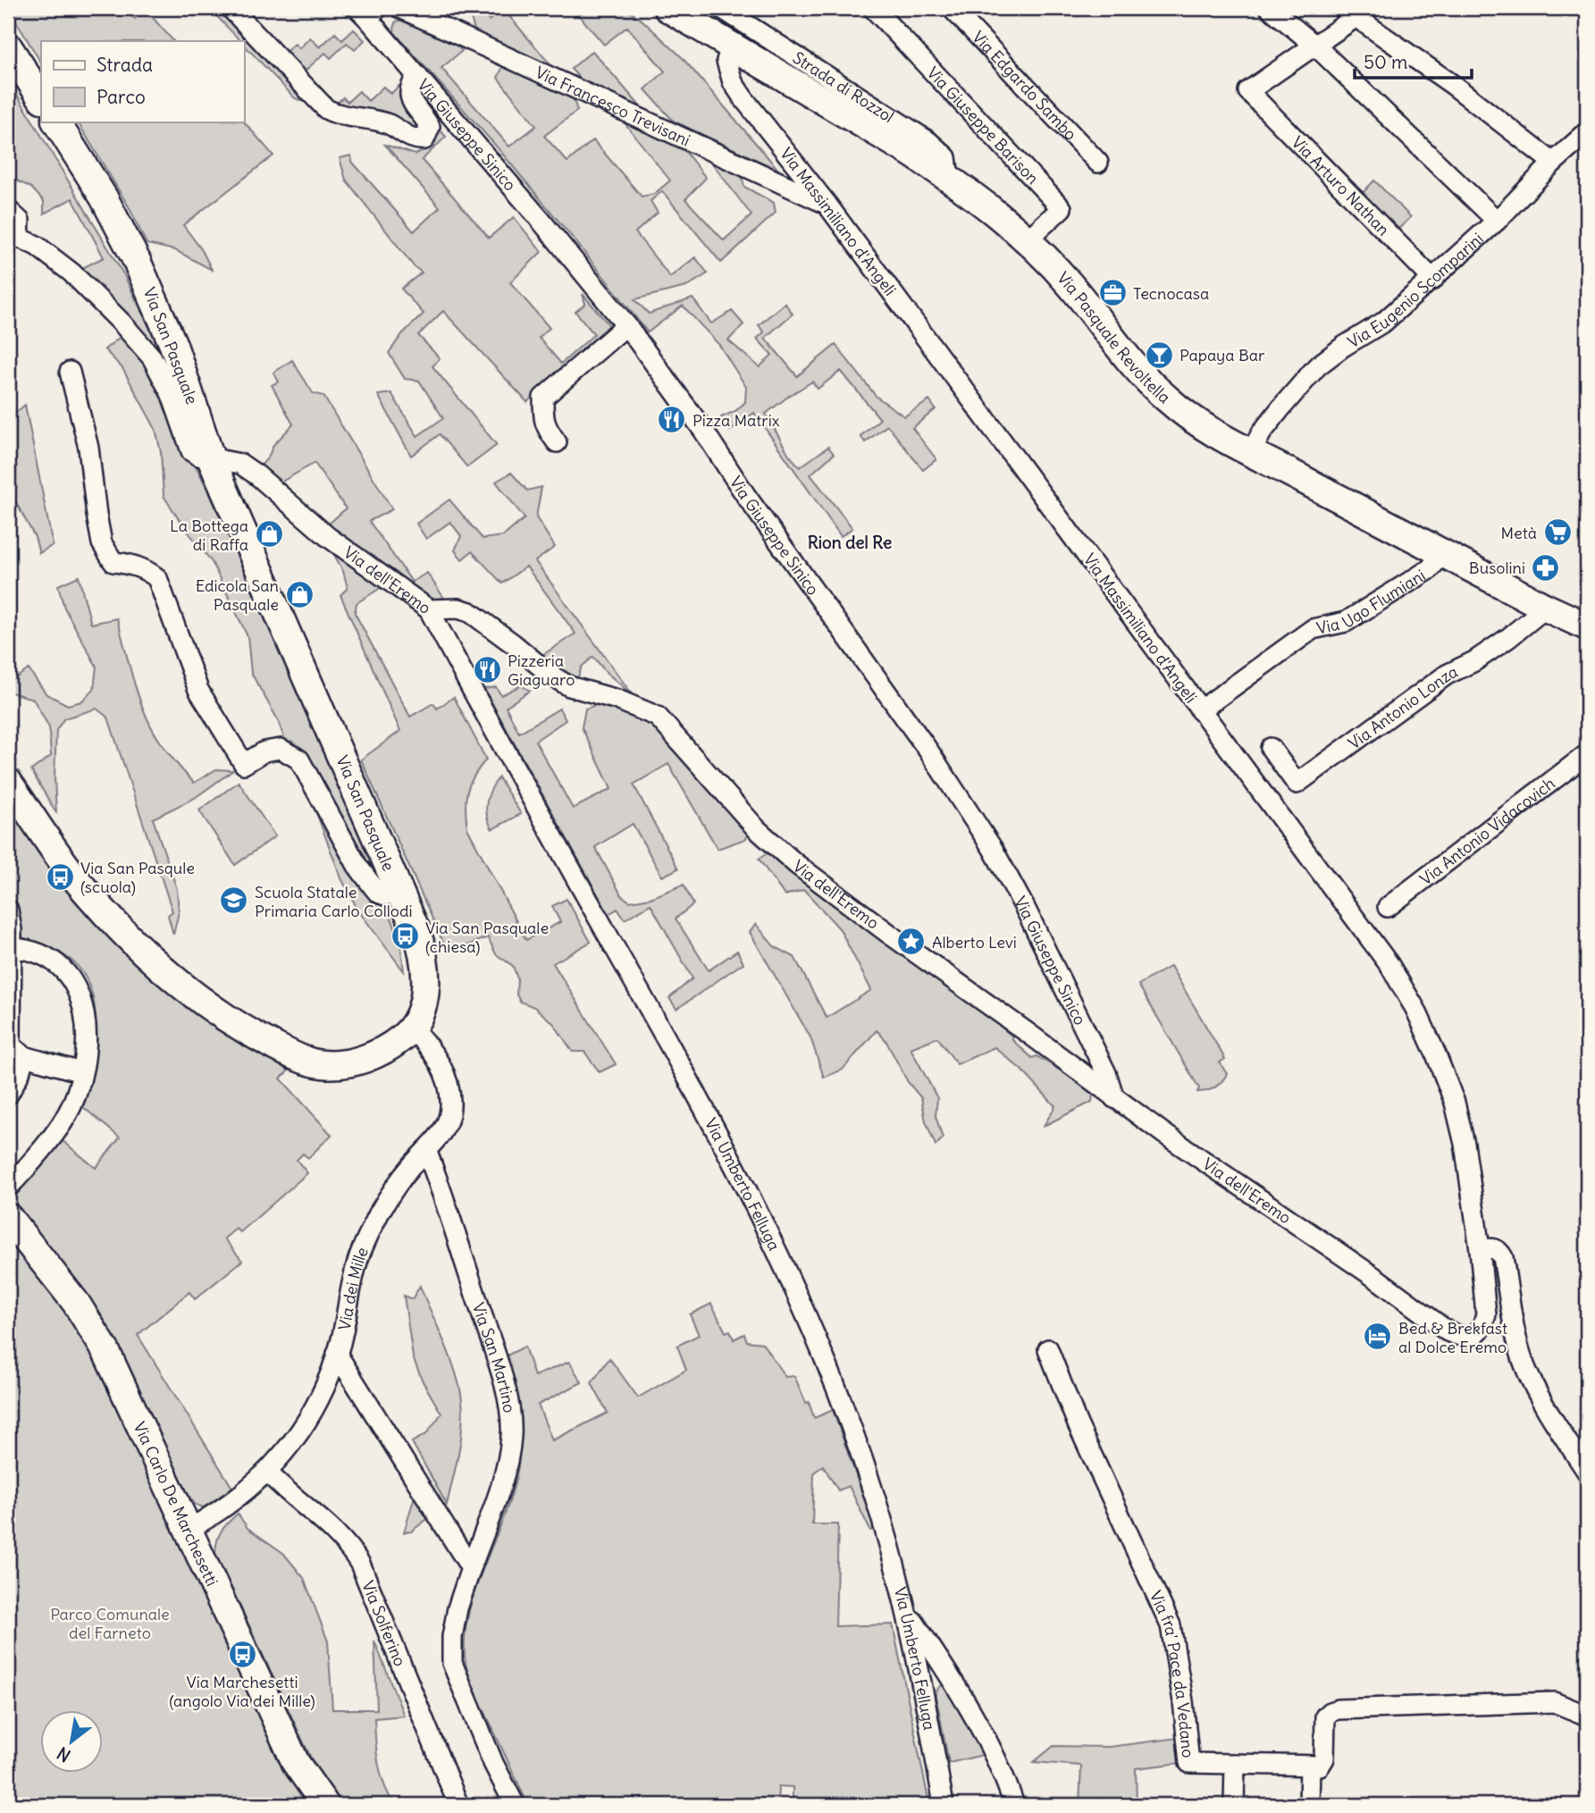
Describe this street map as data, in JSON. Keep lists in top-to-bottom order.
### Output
{
  "streets": {
    "main road": ["Via Pasquale Revoltella", "Via San Pasquale", "Via Carlo De Marchesetti"],
    "street": [
      "Via Edgardo Sambo",
      "Strada di Rozzol",
      "Via Francesco Trevisani",
      "Via Giuseppe Barison",
      "Via Giuseppe Sinico",
      "Via Arturo Nathan",
      "Via Massimiliano d'Angeli",
      "Via Eugenio Scomparini",
      "Via dell'Eremo",
      "Via Ugo Flumiani",
      "Via Antonio Lonza",
      "Via Antonio Vidacovich",
      "Via Umberto Felluga",
      "Via dei Mille",
      "Via San Martino",
      "Via Solferino",
      "Via fra' Pace da Vedano"
    ]
  },
  "crossings": [
    ["Strada di Rozzol", "Via Pasquale Revoltella"],
    ["Via Francesco Trevisani", "Via Massimiliano d'Angeli"],
    ["Via Giuseppe Barison", "Via Pasquale Revoltella"],
    ["Via Giuseppe Sinico", "Via dell'Eremo"],
    ["Via Arturo Nathan", "Via Eugenio Scomparini"],
    ["Via Massimiliano d'Angeli", "Via Pasquale Revoltella"],
    ["Via Massimiliano d'Angeli", "Via dell'Eremo"],
    ["Via Massimiliano d'Angeli", "Via Ugo Flumiani"],
    ["Via Eugenio Scomparini", "Via Pasquale Revoltella"],
    ["Via Pasquale Revoltella", "Via Ugo Flumiani"],
    ["Via Pasquale Revoltella", "Via Antonio Lonza"],
    ["Via San Pasquale", "Via dell'Eremo"],
    ["Via San Pasquale", "Via dei Mille"],
    ["Via dell'Eremo", "Via Umberto Felluga"],
    ["Via dei Mille", "Via San Martino"],
    ["Via dei Mille", "Via Carlo De Marchesetti"],
    ["Via dei Mille", "Via Solferino"]
  ],
  "districts": ["Rion del Re"],
  "parks": ["Parco Comunale del Farneto"],
  "places": {
    "office": ["Tecnocasa"],
    "bar": ["Papaya Bar"],
    "restaurant": ["Pizza Matrix", "Pizzeria Giaguaro"],
    "supermarket": ["Metà"],
    "shop": ["La Bottega di Raffa", "Edicola San Pasquale"],
    "pharmacy": ["Busolini"],
    "bus stop": ["Via San Pasqule (scuola)", "Via San Pasquale (chiesa)", "Via Marchesetti (angolo Via dei Mille)"],
    "school or university": ["Scuola Statale Primaria Carlo Collodi"],
    "place": ["Alberto Levi"],
    "hotel": ["Bed & Brekfast al Dolce Eremo"]
  },
  "legend": ["Strada", "Parco"],
  "scale_bar": "50 m",
  "north": "bottom left"
}
